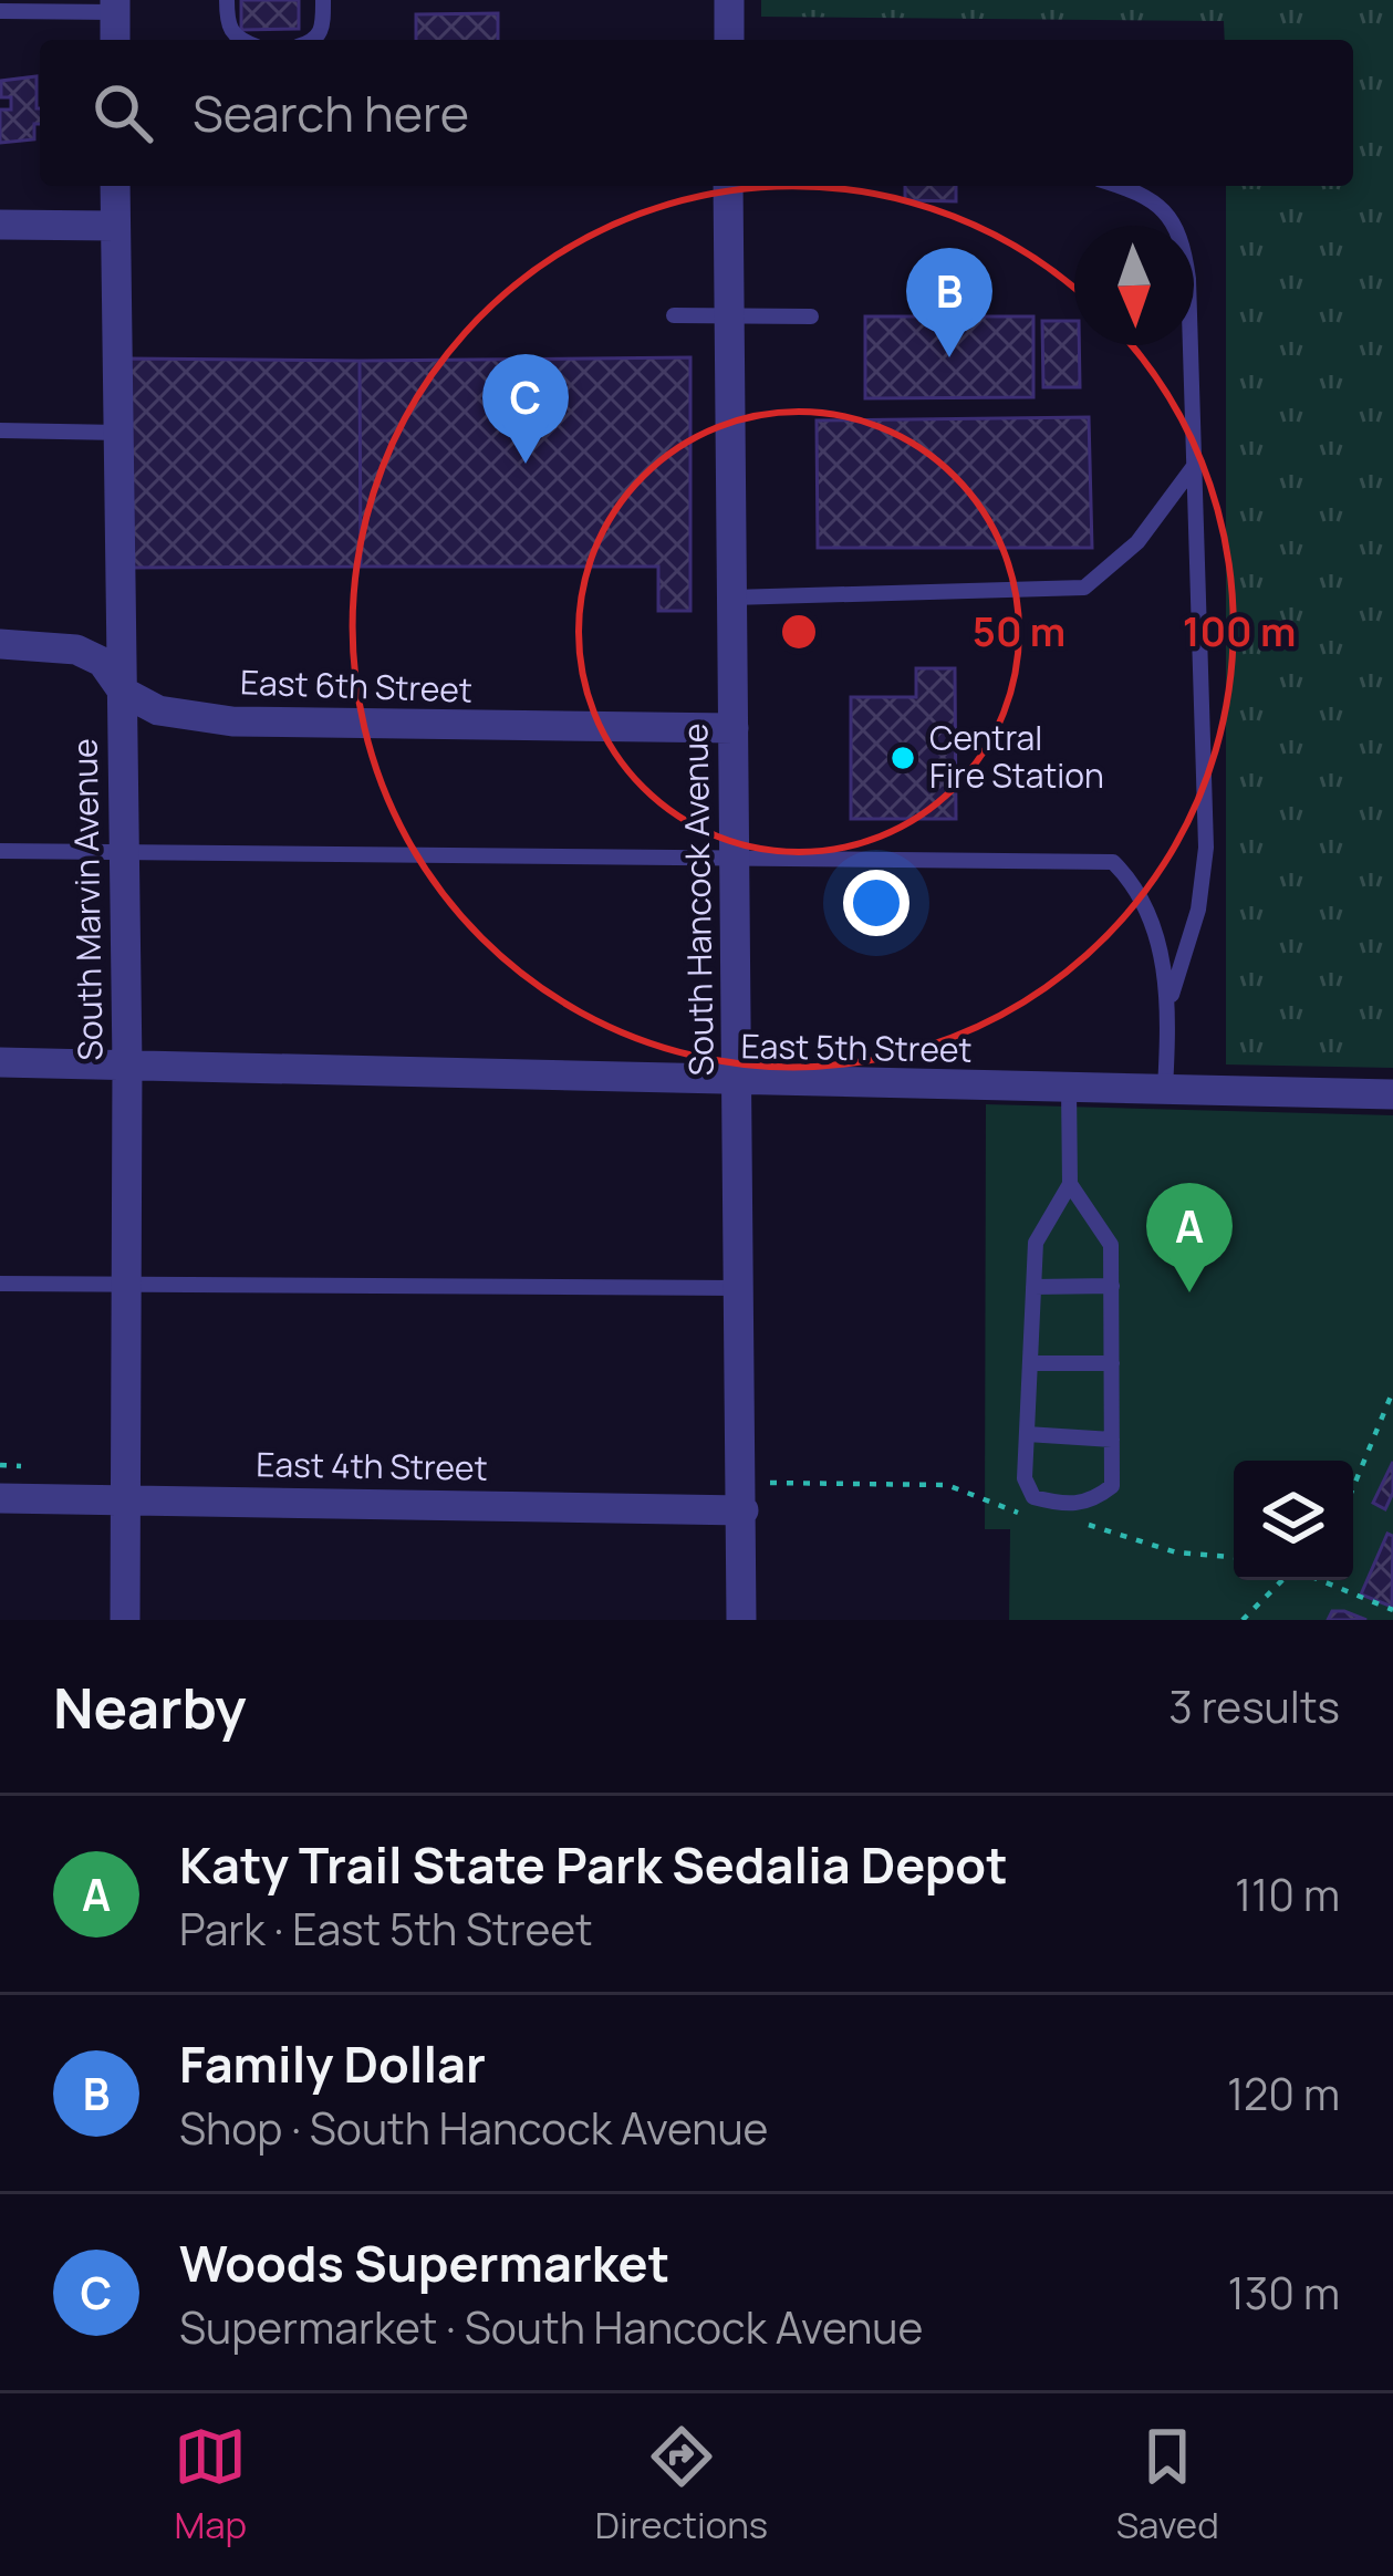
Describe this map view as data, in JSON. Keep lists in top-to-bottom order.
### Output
{
  "streets": {
    "street": [
      "East 6th Street",
      "South Marvin Avenue",
      "South Hancock Avenue",
      "East 5th Street",
      "East 4th Street"
    ]
  },
  "crossings": [
    ["East 6th Street", "South Marvin Avenue"],
    ["East 6th Street", "South Hancock Avenue"],
    ["South Marvin Avenue", "East 5th Street"],
    ["South Marvin Avenue", "East 4th Street"],
    ["South Hancock Avenue", "East 5th Street"],
    ["South Hancock Avenue", "East 4th Street"]
  ],
  "places": ["Central Fire Station"],
  "north": "bottom",
  "page": {
    "search": "Search here",
    "pins": ["B", "C", "A"],
    "heading": ["Nearby", "3 results"],
    "list": [
      {
        "mark": "A",
        "name": "Katy Trail State Park Sedalia Depot",
        "note": "Park · East 5th Street",
        "value": "110 m"
      },
      {
        "mark": "B",
        "name": "Family Dollar",
        "note": "Shop · South Hancock Avenue",
        "value": "120 m"
      },
      {
        "mark": "C",
        "name": "Woods Supermarket",
        "note": "Supermarket · South Hancock Avenue",
        "value": "130 m"
      }
    ],
    "nav": ["Map", "Directions", "Saved"]
  },
  "rings": ["50 m", "100 m"]
}
